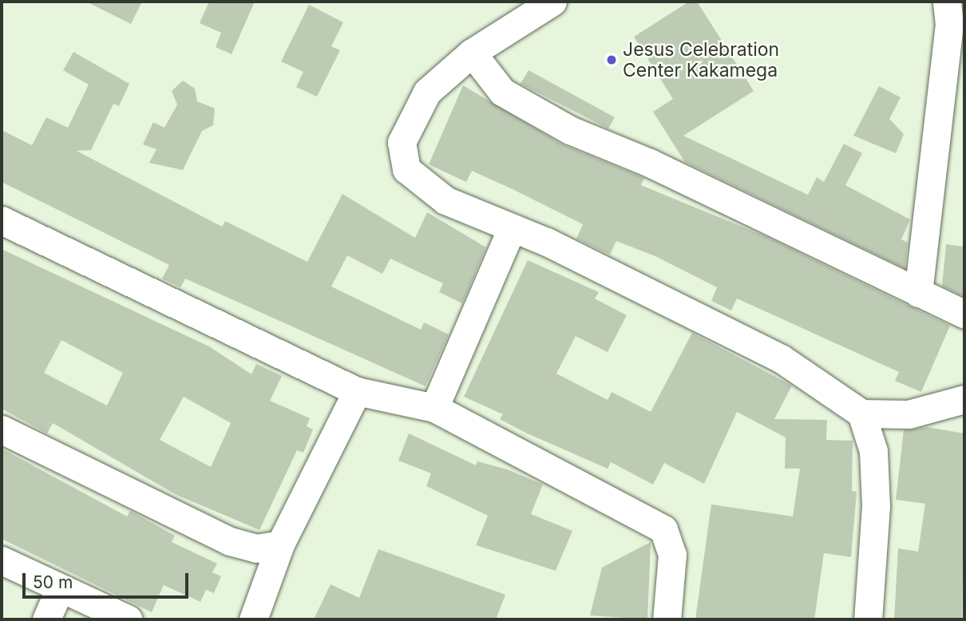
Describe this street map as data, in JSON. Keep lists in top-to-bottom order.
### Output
{
  "places": ["Jesus Celebration Center Kakamega"],
  "scale_bar": "50 m"
}
